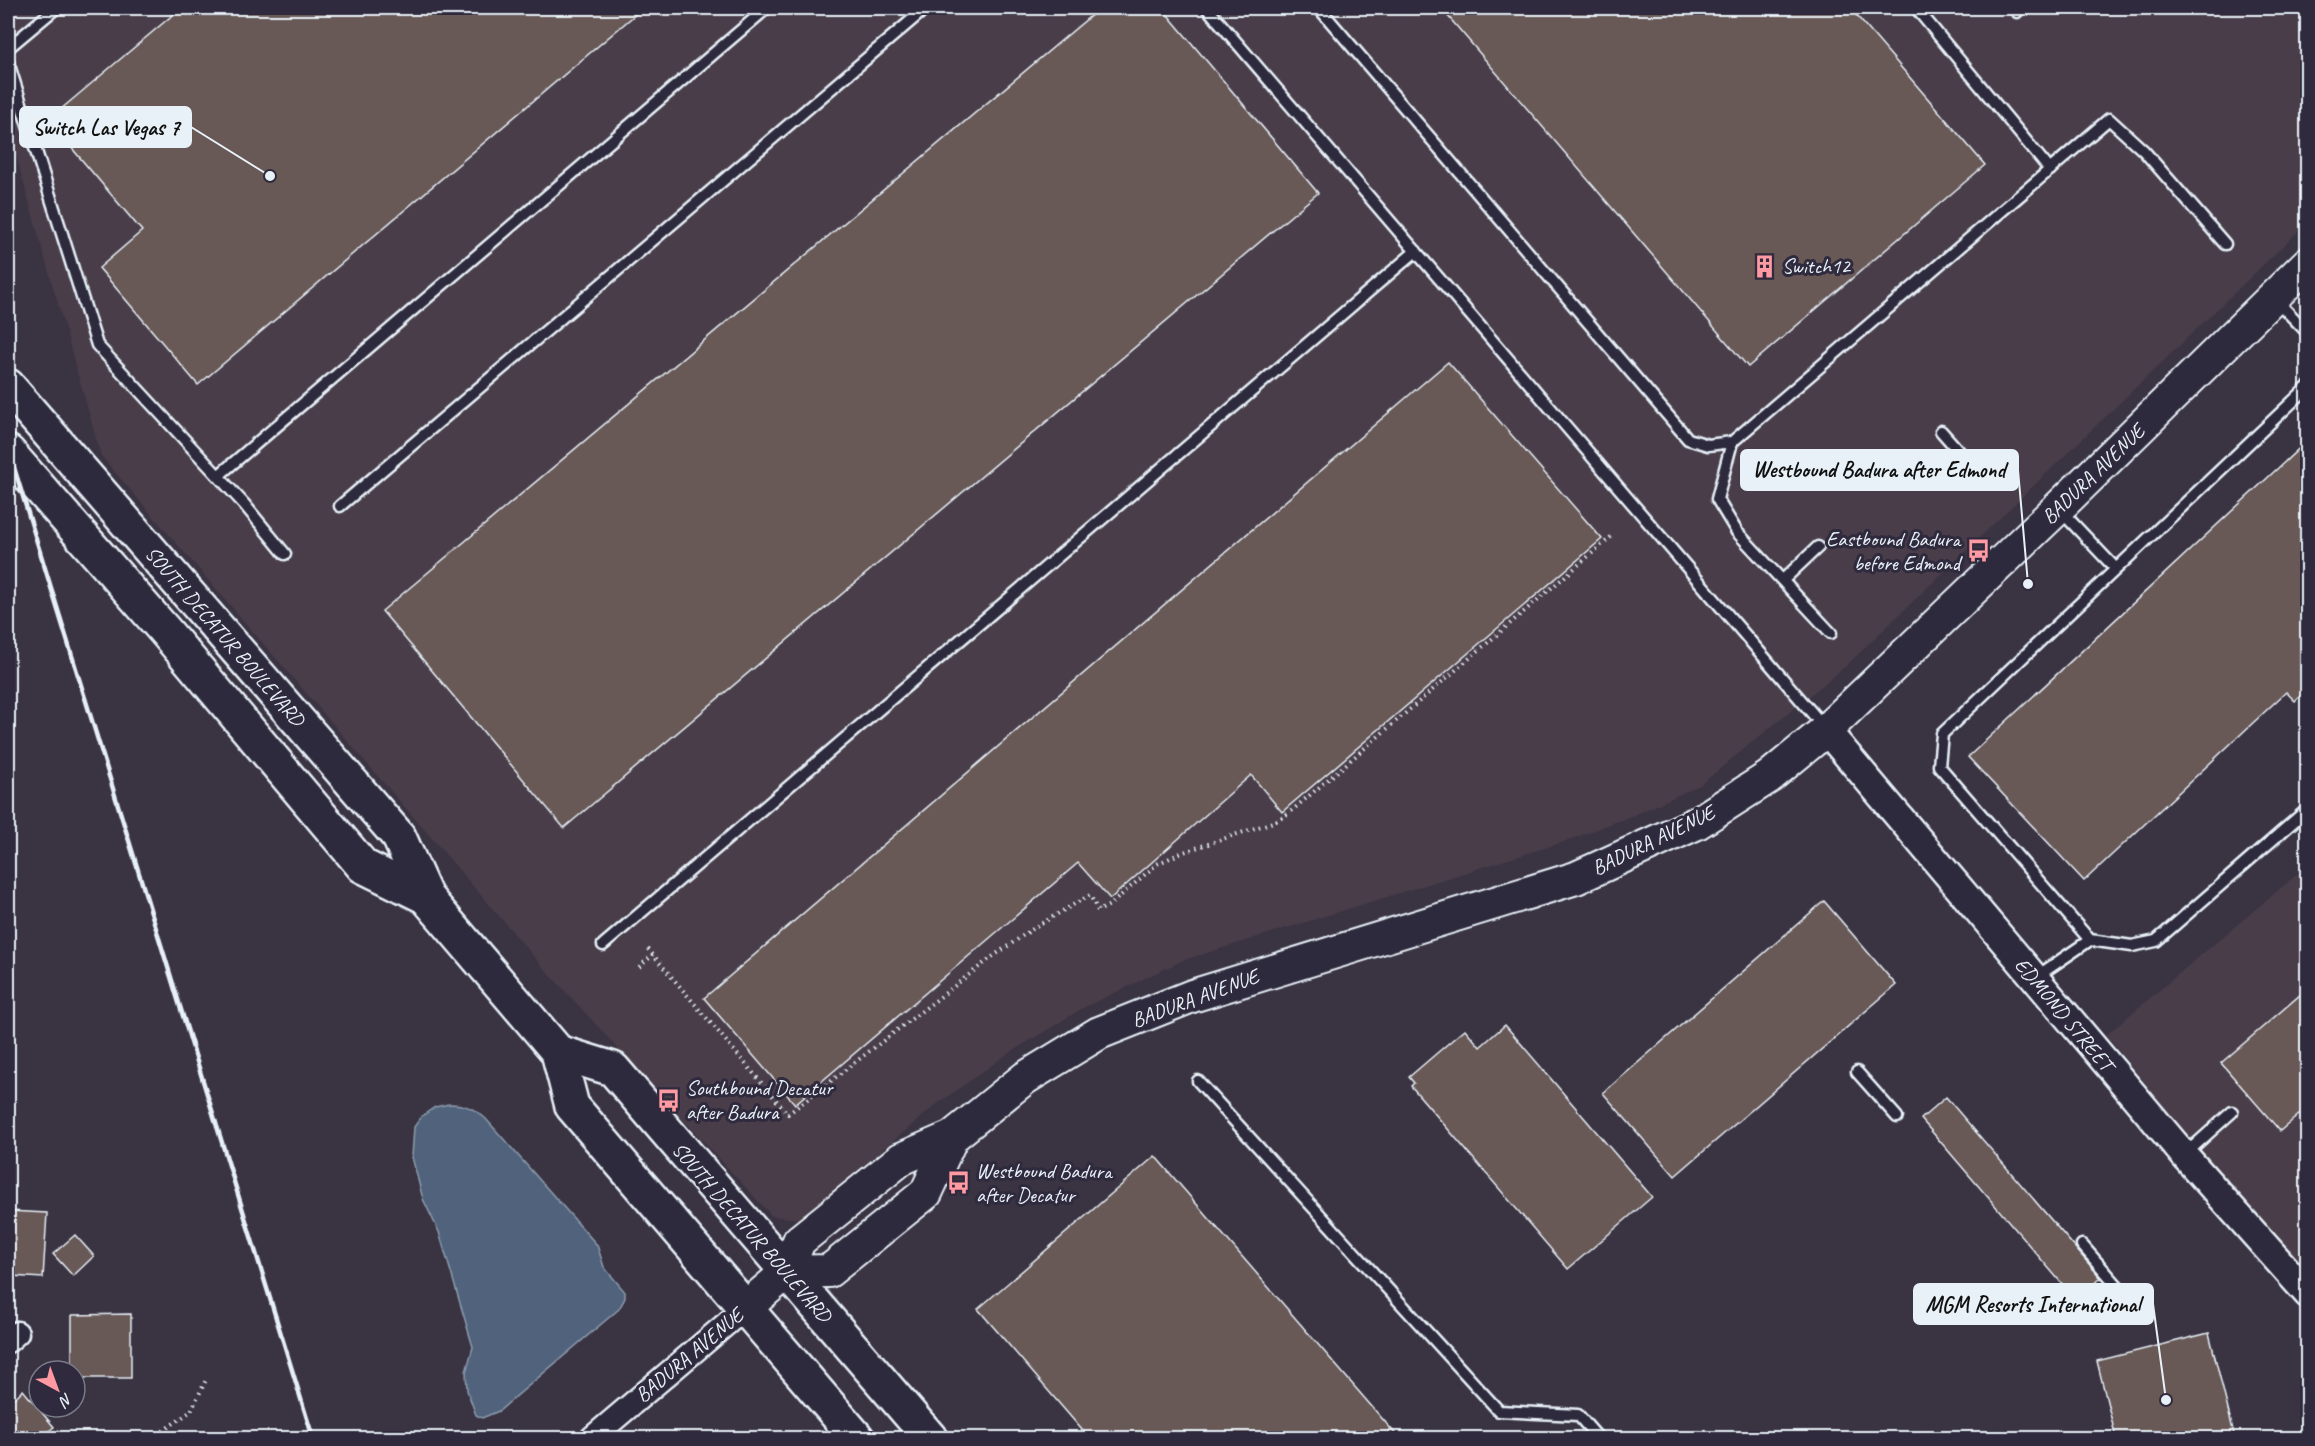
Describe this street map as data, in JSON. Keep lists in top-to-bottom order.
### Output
{
  "streets": {
    "main road": ["BADURA AVENUE", "SOUTH DECATUR BOULEVARD"],
    "street": ["EDMOND STREET"]
  },
  "crossings": [
    ["BADURA AVENUE", "SOUTH DECATUR BOULEVARD"],
    ["BADURA AVENUE", "EDMOND STREET"]
  ],
  "places": {
    "other": ["Switch Las Vegas 7", "Westbound Badura after Edmond", "MGM Resorts International"],
    "building": ["Switch12"],
    "bus stop": ["Eastbound Badura before Edmond", "Southbound Decatur after Badura", "Westbound Badura after Decatur"]
  },
  "north": "bottom right"
}
